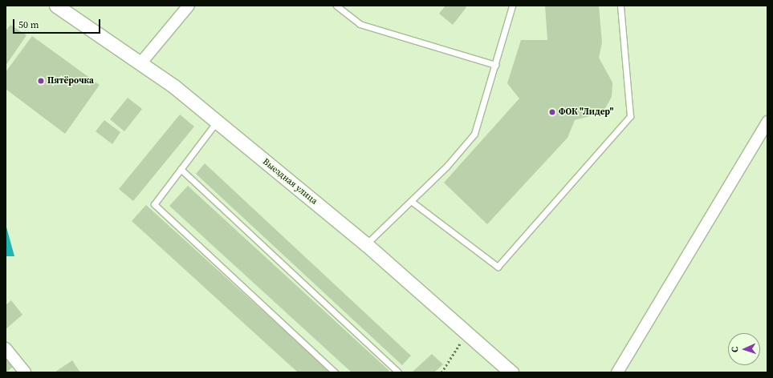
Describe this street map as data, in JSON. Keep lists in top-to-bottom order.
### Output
{
  "streets": {
    "street": ["Выездная улица"]
  },
  "places": ["Пятёрочка", "ФОК \"Лидер\""],
  "scale_bar": "50 m",
  "north": "left"
}
